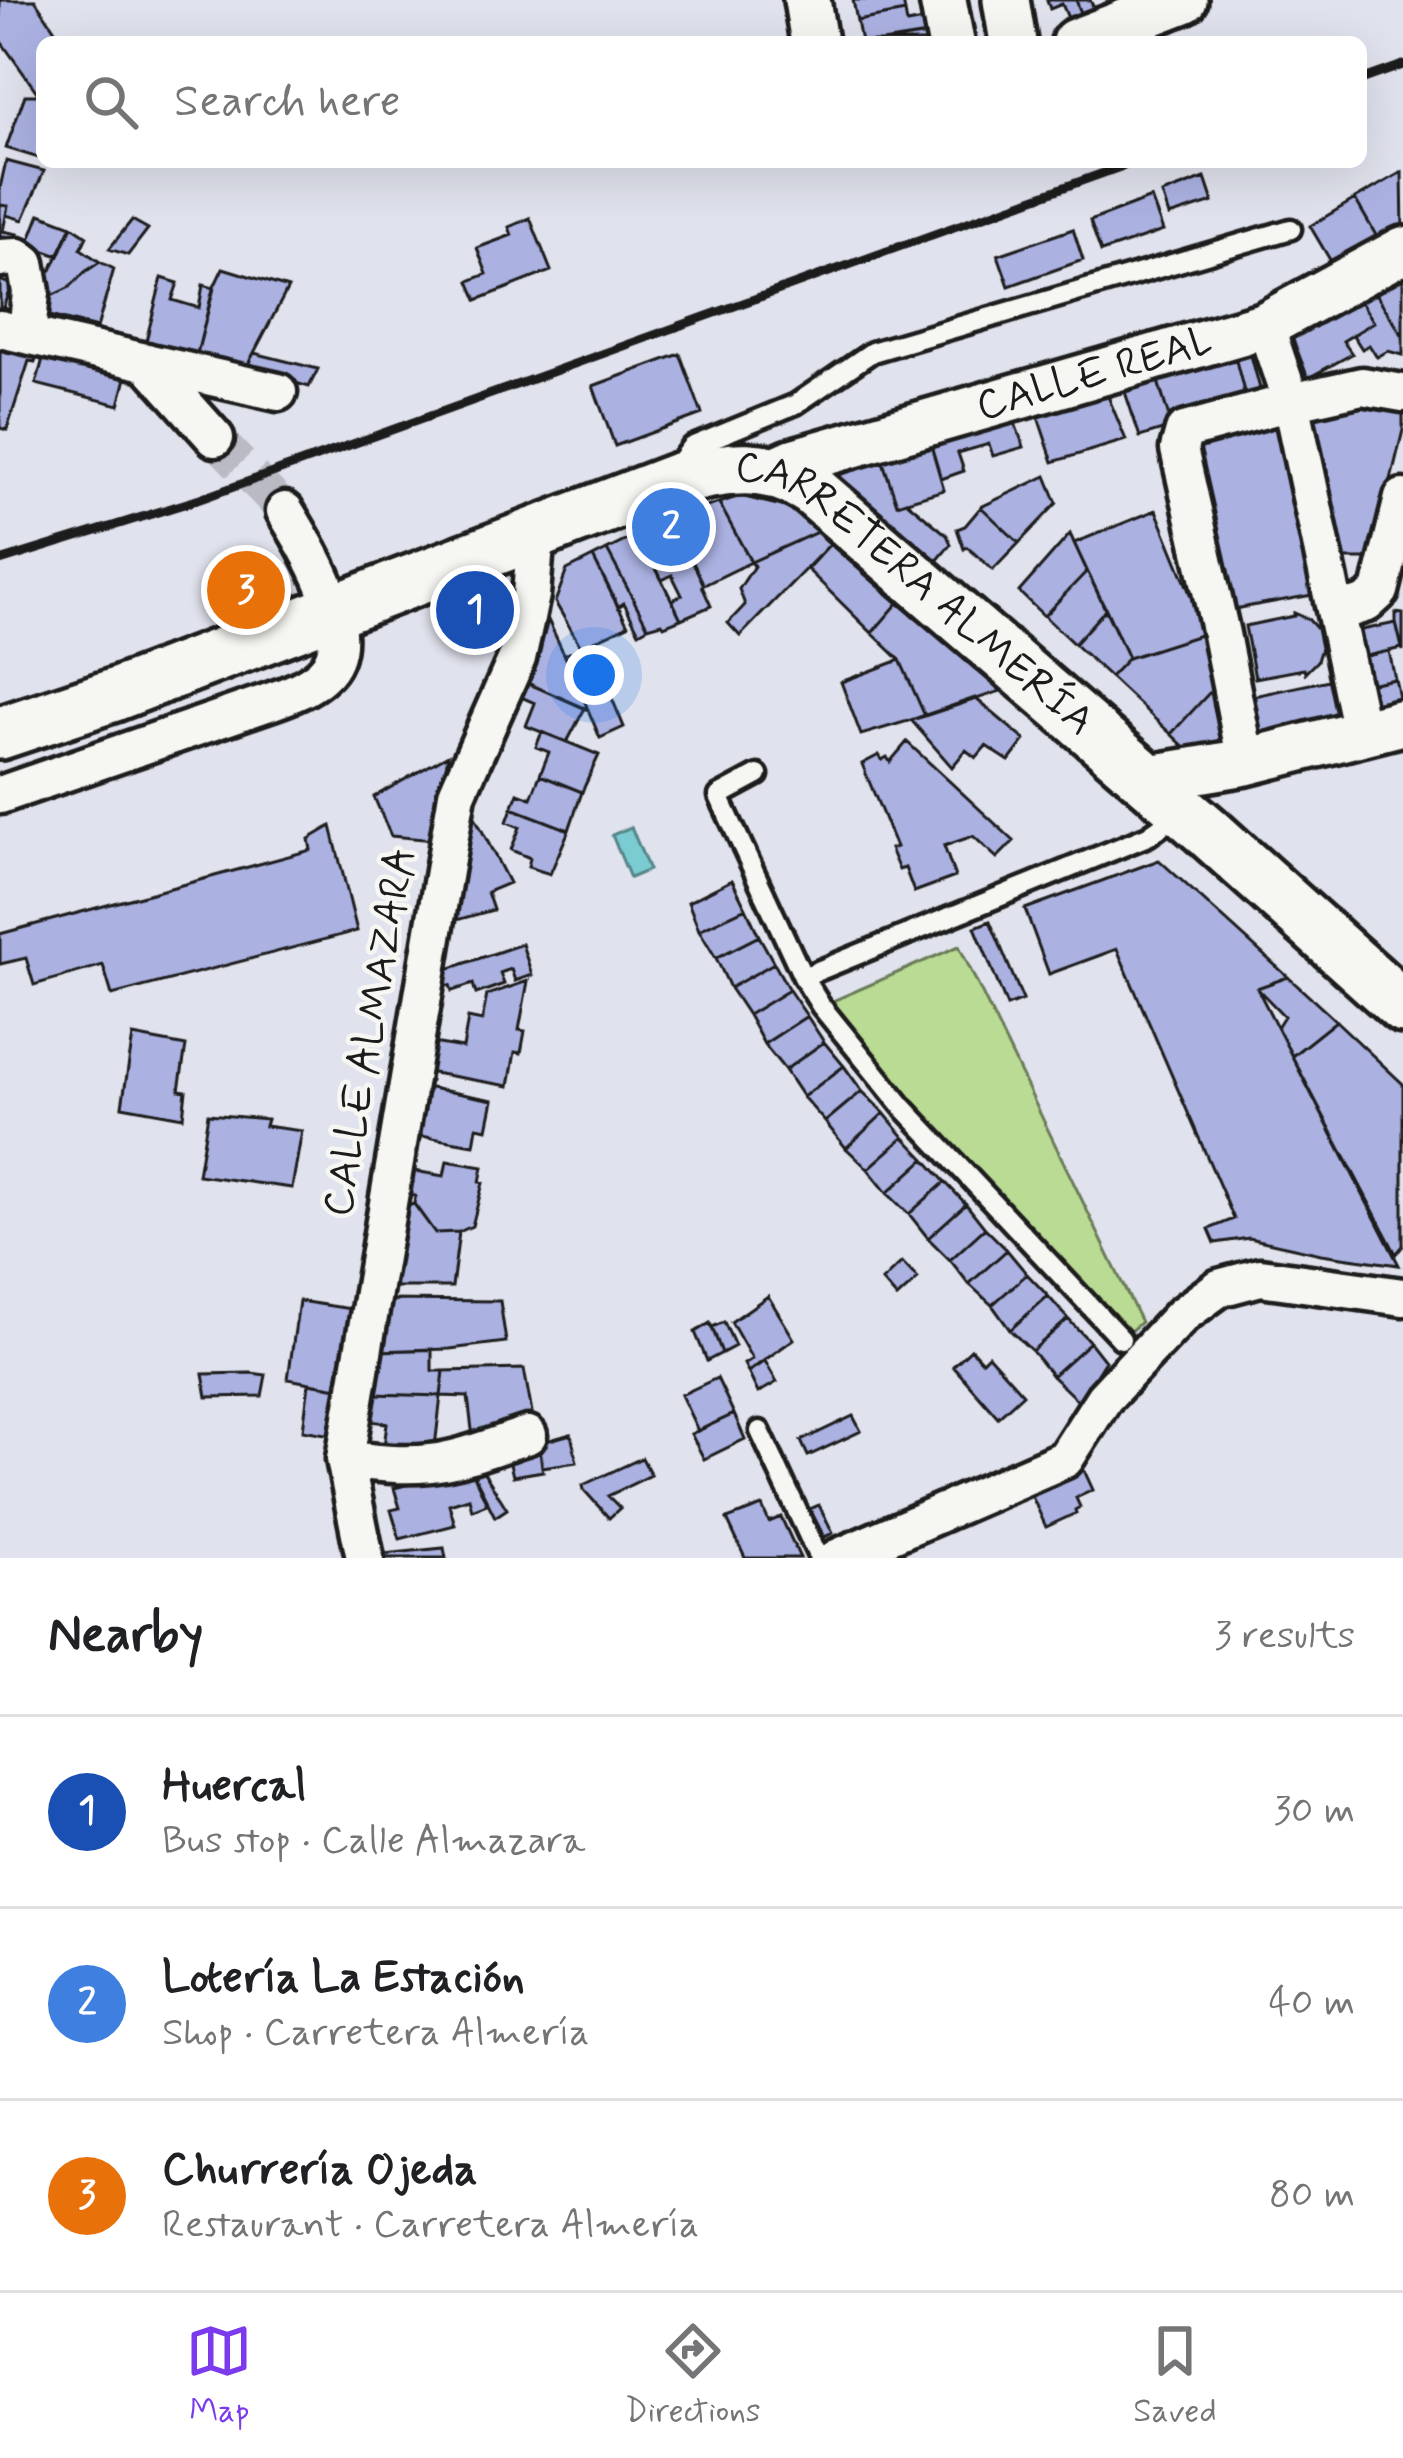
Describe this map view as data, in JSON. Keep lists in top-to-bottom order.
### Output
{
  "streets": {
    "main road": ["CARRETERA ALMERÍA"],
    "street": ["CALLE REAL", "CALLE ALMAZARA"]
  },
  "crossings": [
    ["CALLE REAL", "CARRETERA ALMERÍA"],
    ["CARRETERA ALMERÍA", "CALLE ALMAZARA"]
  ],
  "page": {
    "search": "Search here",
    "pins": ["2", "3", "1"],
    "heading": ["Nearby", "3 results"],
    "list": [
      {
        "mark": "1",
        "name": "Huercal",
        "note": "Bus stop · Calle Almazara",
        "value": "30 m"
      },
      {
        "mark": "2",
        "name": "Lotería La Estación",
        "note": "Shop · Carretera Almería",
        "value": "40 m"
      },
      {
        "mark": "3",
        "name": "Churrería Ojeda",
        "note": "Restaurant · Carretera Almería",
        "value": "80 m"
      }
    ],
    "nav": ["Map", "Directions", "Saved"]
  }
}
